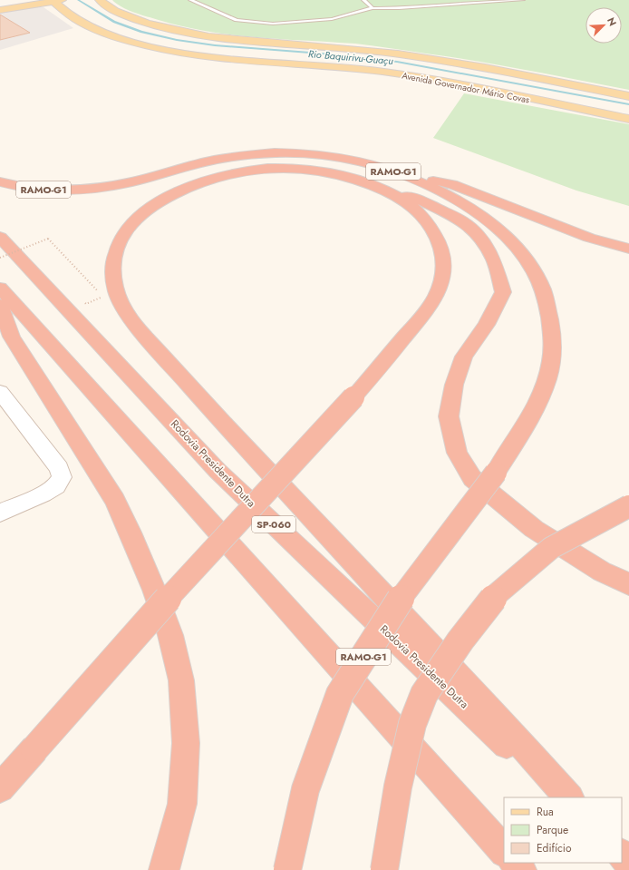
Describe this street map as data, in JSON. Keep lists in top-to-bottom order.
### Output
{
  "streets": {
    "highway": ["RAMO-G1", "Rodovia Presidente Dutra", "SP-060"],
    "main road": ["Avenida Governador Mário Covas"]
  },
  "water": ["Rio Baquirivu-Guaçu"],
  "legend": ["Rua", "Parque", "Edifício"],
  "north": "top right"
}
